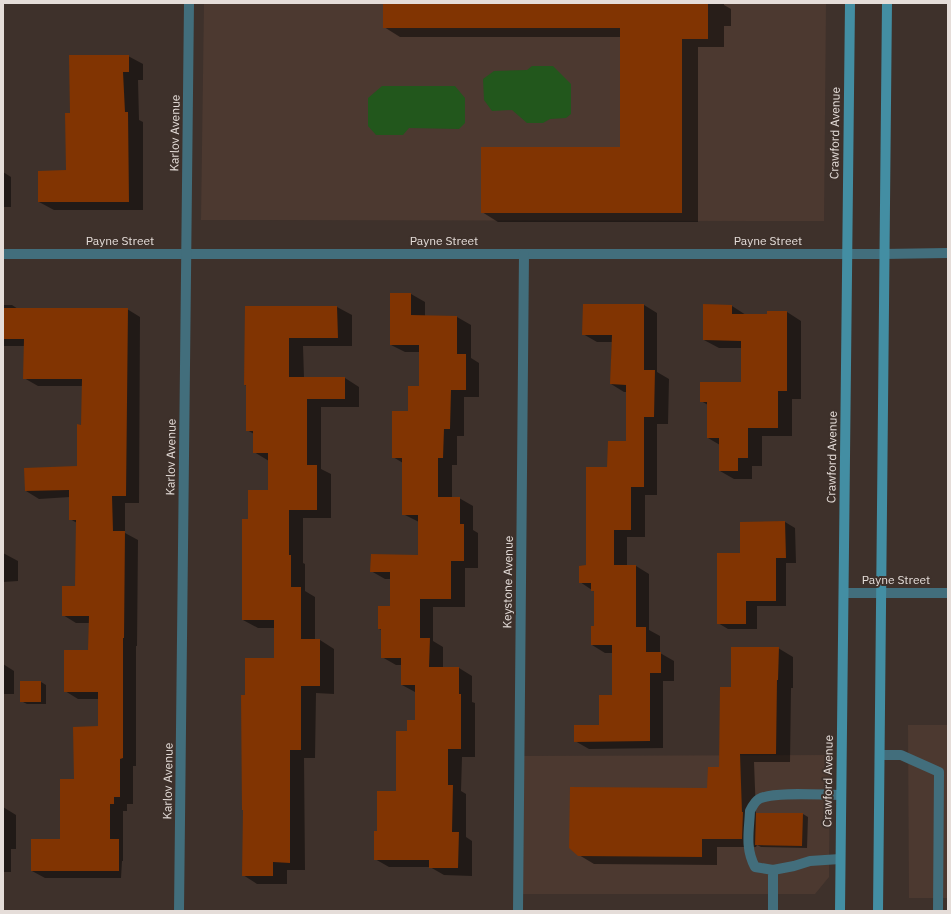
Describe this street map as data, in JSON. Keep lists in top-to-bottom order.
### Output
{
  "streets": {
    "main road": ["Crawford Avenue"],
    "street": ["Karlov Avenue", "Payne Street", "Keystone Avenue"]
  },
  "crossings": [
    ["Karlov Avenue", "Payne Street"],
    ["Crawford Avenue", "Payne Street"],
    ["Payne Street", "Keystone Avenue"]
  ]
}
